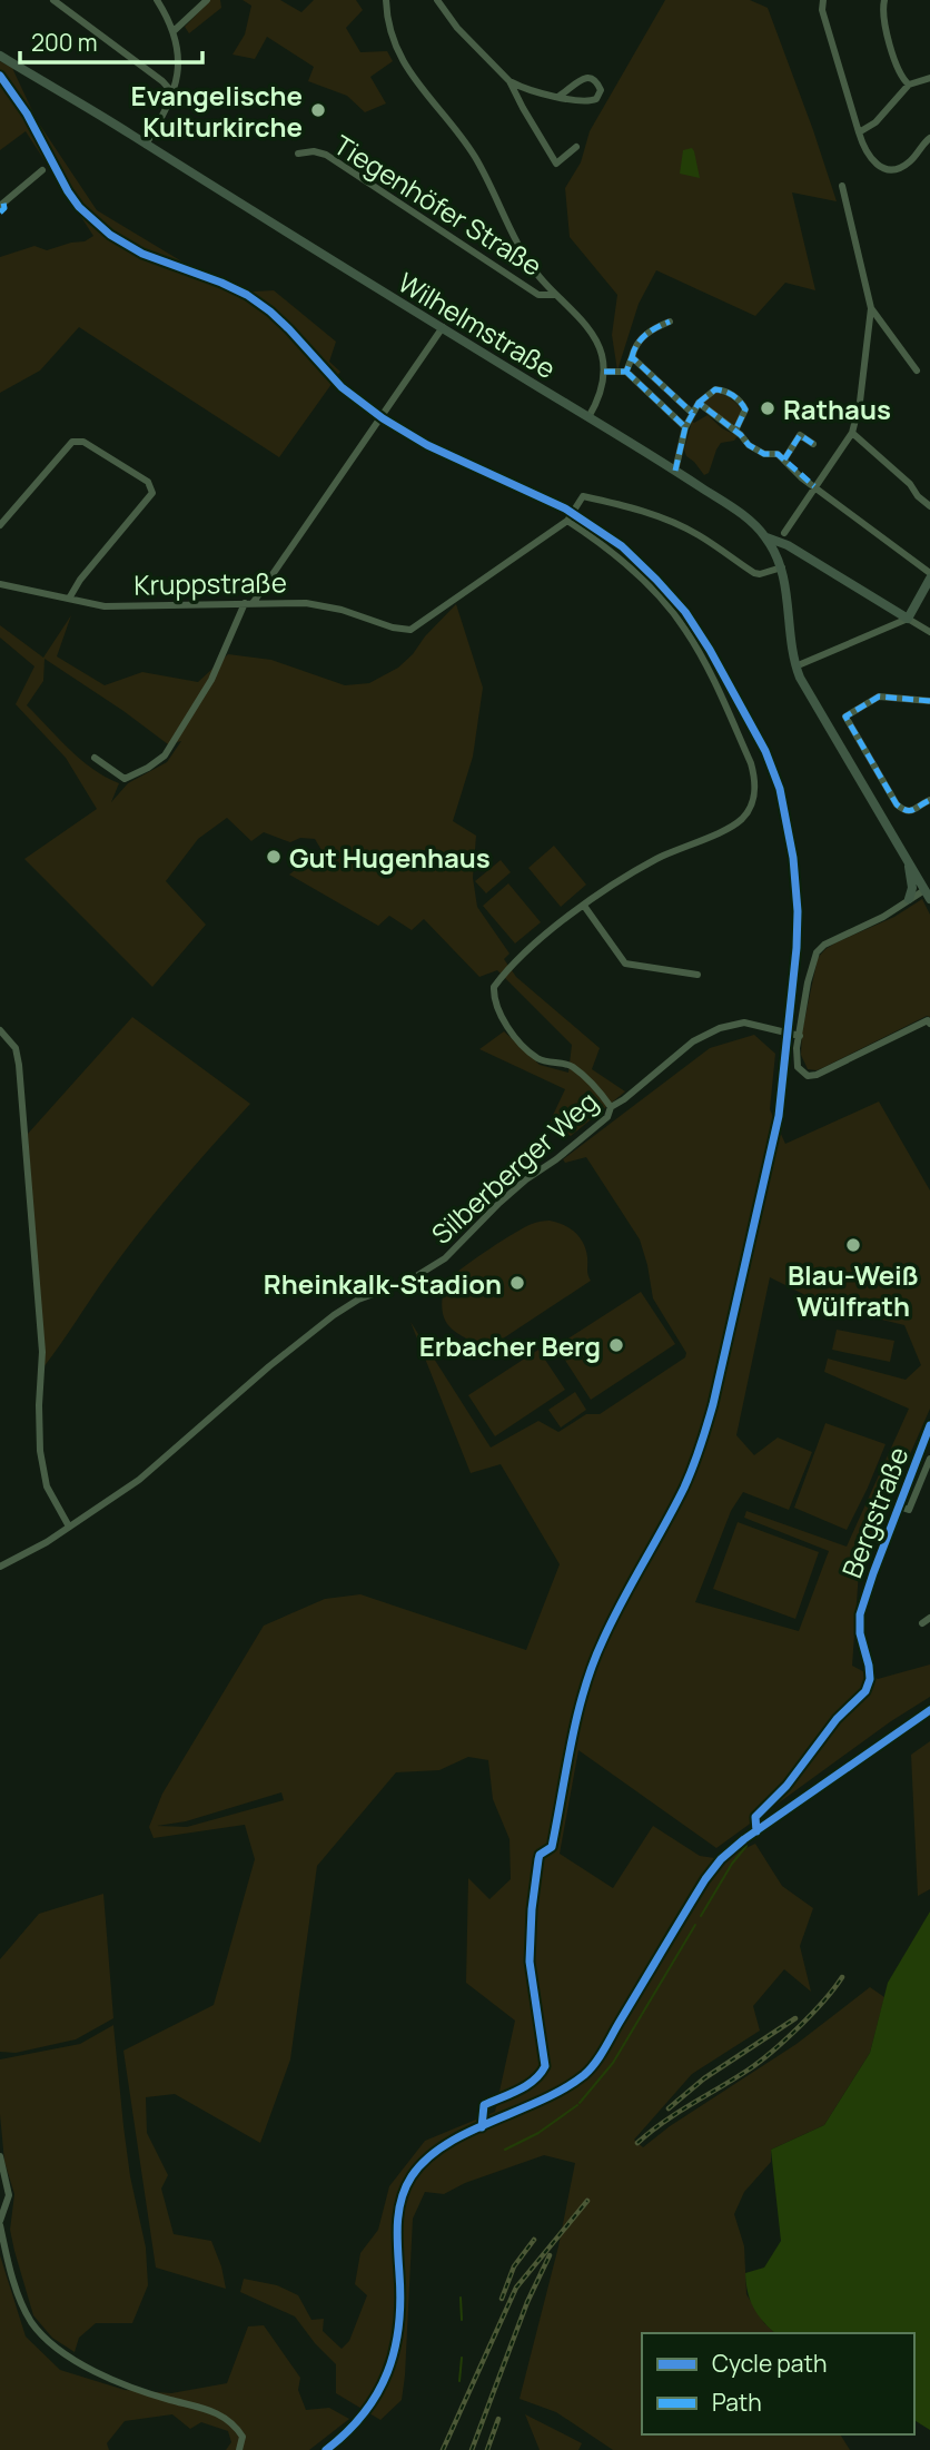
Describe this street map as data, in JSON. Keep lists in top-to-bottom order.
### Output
{
  "streets": {
    "main road": ["Wilhelmstraße"],
    "street": [
      "Tiegenhöfer Straße",
      "Kruppstraße",
      "Silberberger Weg",
      "Bergstraße"
    ]
  },
  "places": [
    "Evangelische Kulturkirche",
    "Rathaus",
    "Gut Hugenhaus",
    "Blau-Weiß Wülfrath",
    "Rheinkalk-Stadion",
    "Erbacher Berg"
  ],
  "legend": ["Cycle path", "Path"],
  "scale_bar": "200 m"
}
